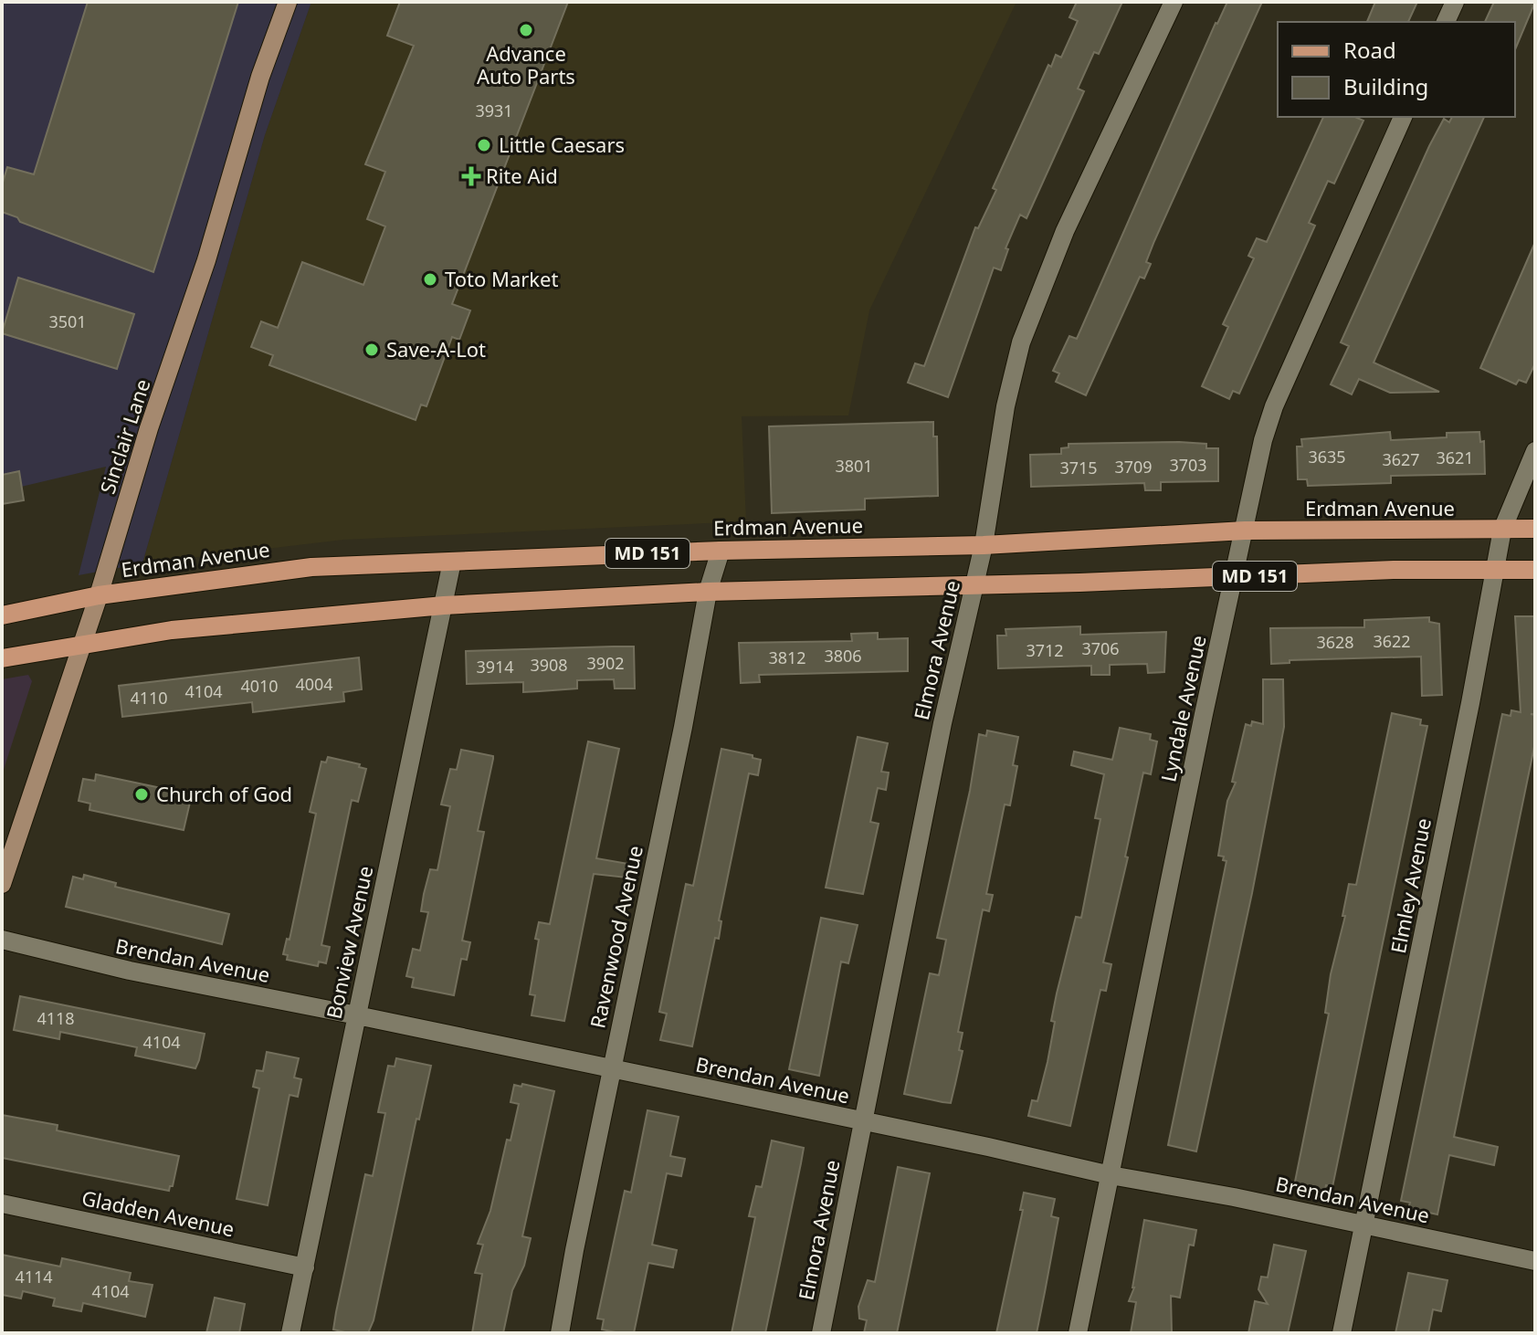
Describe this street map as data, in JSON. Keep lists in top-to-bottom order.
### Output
{
  "streets": {
    "main road": ["Sinclair Lane", "Erdman Avenue", "MD 151"],
    "street": [
      "Elmora Avenue",
      "Lyndale Avenue",
      "Elmley Avenue",
      "Ravenwood Avenue",
      "Bonview Avenue",
      "Brendan Avenue",
      "Gladden Avenue"
    ]
  },
  "crossings": [
    ["Sinclair Lane", "Erdman Avenue"],
    ["Sinclair Lane", "MD 151"],
    ["Erdman Avenue", "Elmora Avenue"],
    ["Erdman Avenue", "Lyndale Avenue"],
    ["Erdman Avenue", "Elmley Avenue"],
    ["Erdman Avenue", "Ravenwood Avenue"],
    ["Erdman Avenue", "Bonview Avenue"],
    ["MD 151", "Elmora Avenue"],
    ["MD 151", "Lyndale Avenue"],
    ["MD 151", "Elmley Avenue"],
    ["MD 151", "Ravenwood Avenue"],
    ["MD 151", "Bonview Avenue"],
    ["Elmora Avenue", "Brendan Avenue"],
    ["Lyndale Avenue", "Brendan Avenue"],
    ["Elmley Avenue", "Brendan Avenue"],
    ["Ravenwood Avenue", "Brendan Avenue"],
    ["Bonview Avenue", "Brendan Avenue"],
    ["Bonview Avenue", "Gladden Avenue"]
  ],
  "places": {
    "other": [
      "Advance Auto Parts",
      "Little Caesars",
      "Toto Market",
      "Save-A-Lot",
      "Church of God"
    ],
    "health": ["Rite Aid"]
  },
  "house_numbers": [
    "3931",
    "3501",
    "3635",
    "3621",
    "3627",
    "3703",
    "3801",
    "3709",
    "3715",
    "3622",
    "3628",
    "3706",
    "3712",
    "3806",
    "3812",
    "3902",
    "3908",
    "3914",
    "4004",
    "4010",
    "4104",
    "4110",
    "4118",
    "4104",
    "4114",
    "4104"
  ],
  "legend": ["Road", "Building"]
}
